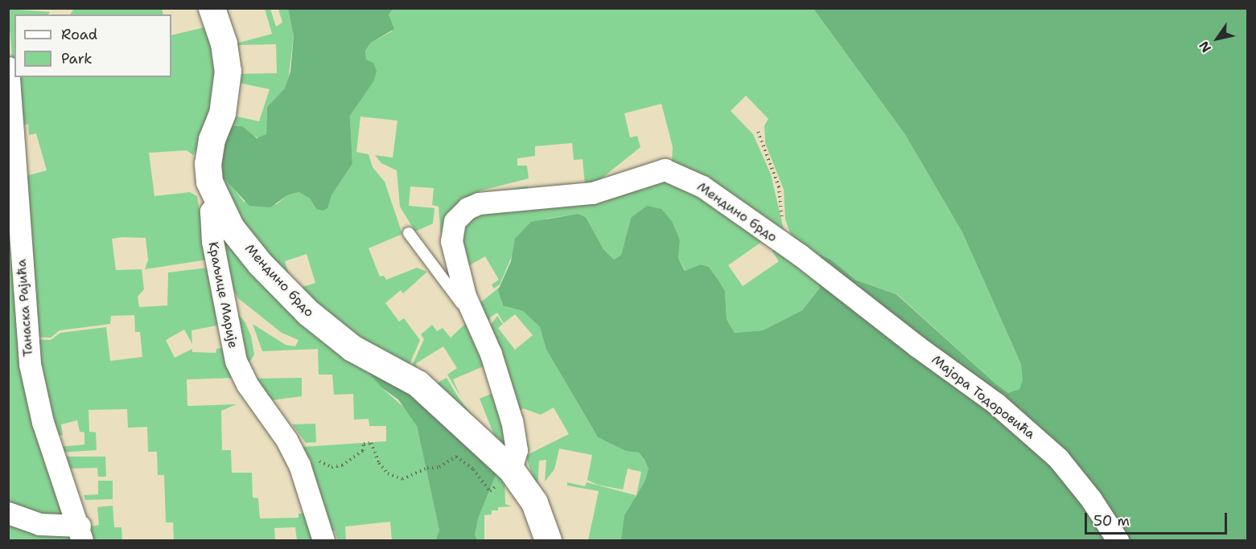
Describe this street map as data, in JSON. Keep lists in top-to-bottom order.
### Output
{
  "streets": {
    "street": [
      "Мендино брдо",
      "Краљице Марије",
      "Танаска Рајића",
      "Мајора Тодоровића"
    ]
  },
  "crossings": [
    ["Мендино брдо", "Краљице Марије"],
    ["Мендино брдо", "Мајора Тодоровића"]
  ],
  "legend": ["Road", "Park"],
  "scale_bar": "50 m",
  "north": "bottom left"
}
